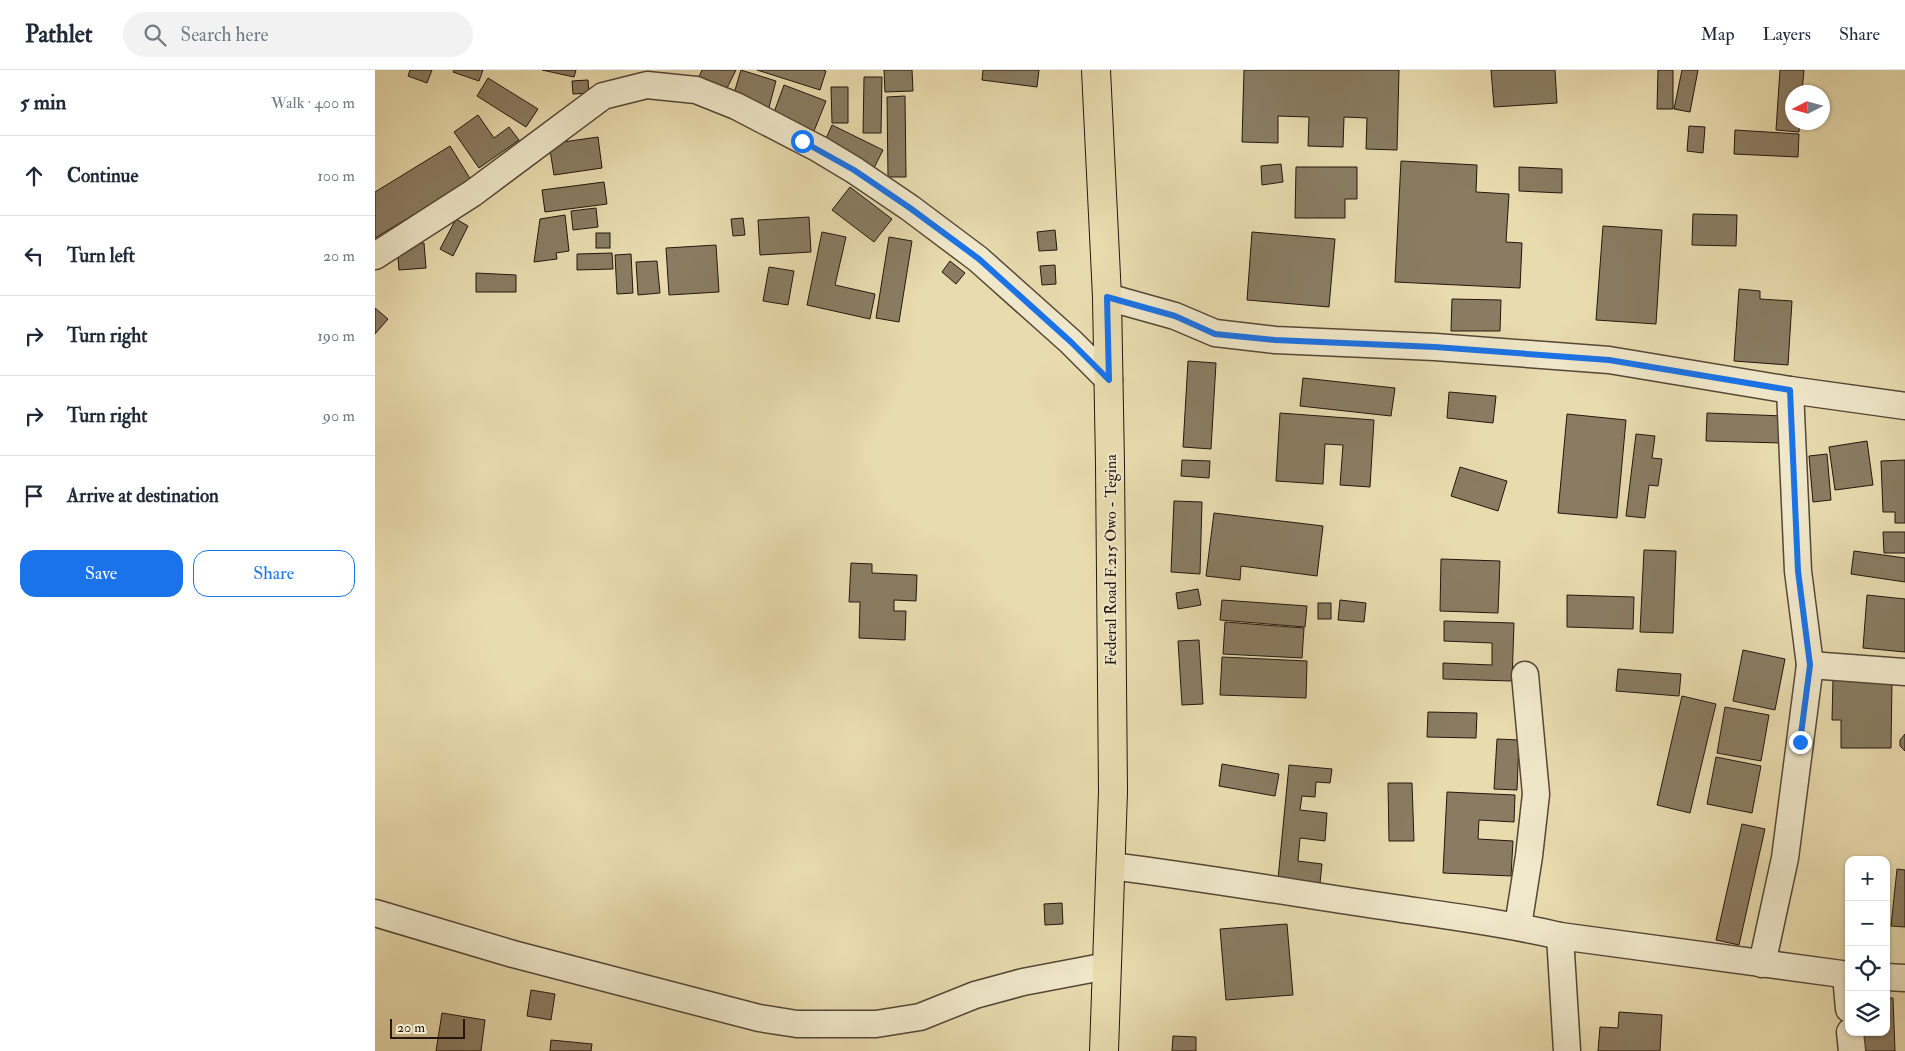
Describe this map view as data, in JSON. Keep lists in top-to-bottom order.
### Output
{
  "streets": {
    "main road": ["Federal Road F.215 Owo - Tegina"]
  },
  "scale_bar": "20 m",
  "north": "left",
  "page": {
    "header": "Pathlet",
    "search": "Search here",
    "nav": ["Map", "Layers", "Share"],
    "heading": ["5 min", "Walk · 400 m"],
    "list": [
      ["Continue", "100 m"],
      ["Turn left", "20 m"],
      ["Turn right", "190 m"],
      ["Turn right", "90 m"],
      "Arrive at destination"
    ],
    "buttons": ["Save", "Share"],
    "map_buttons": ["+", "−"],
    "scale": "20 m"
  }
}
